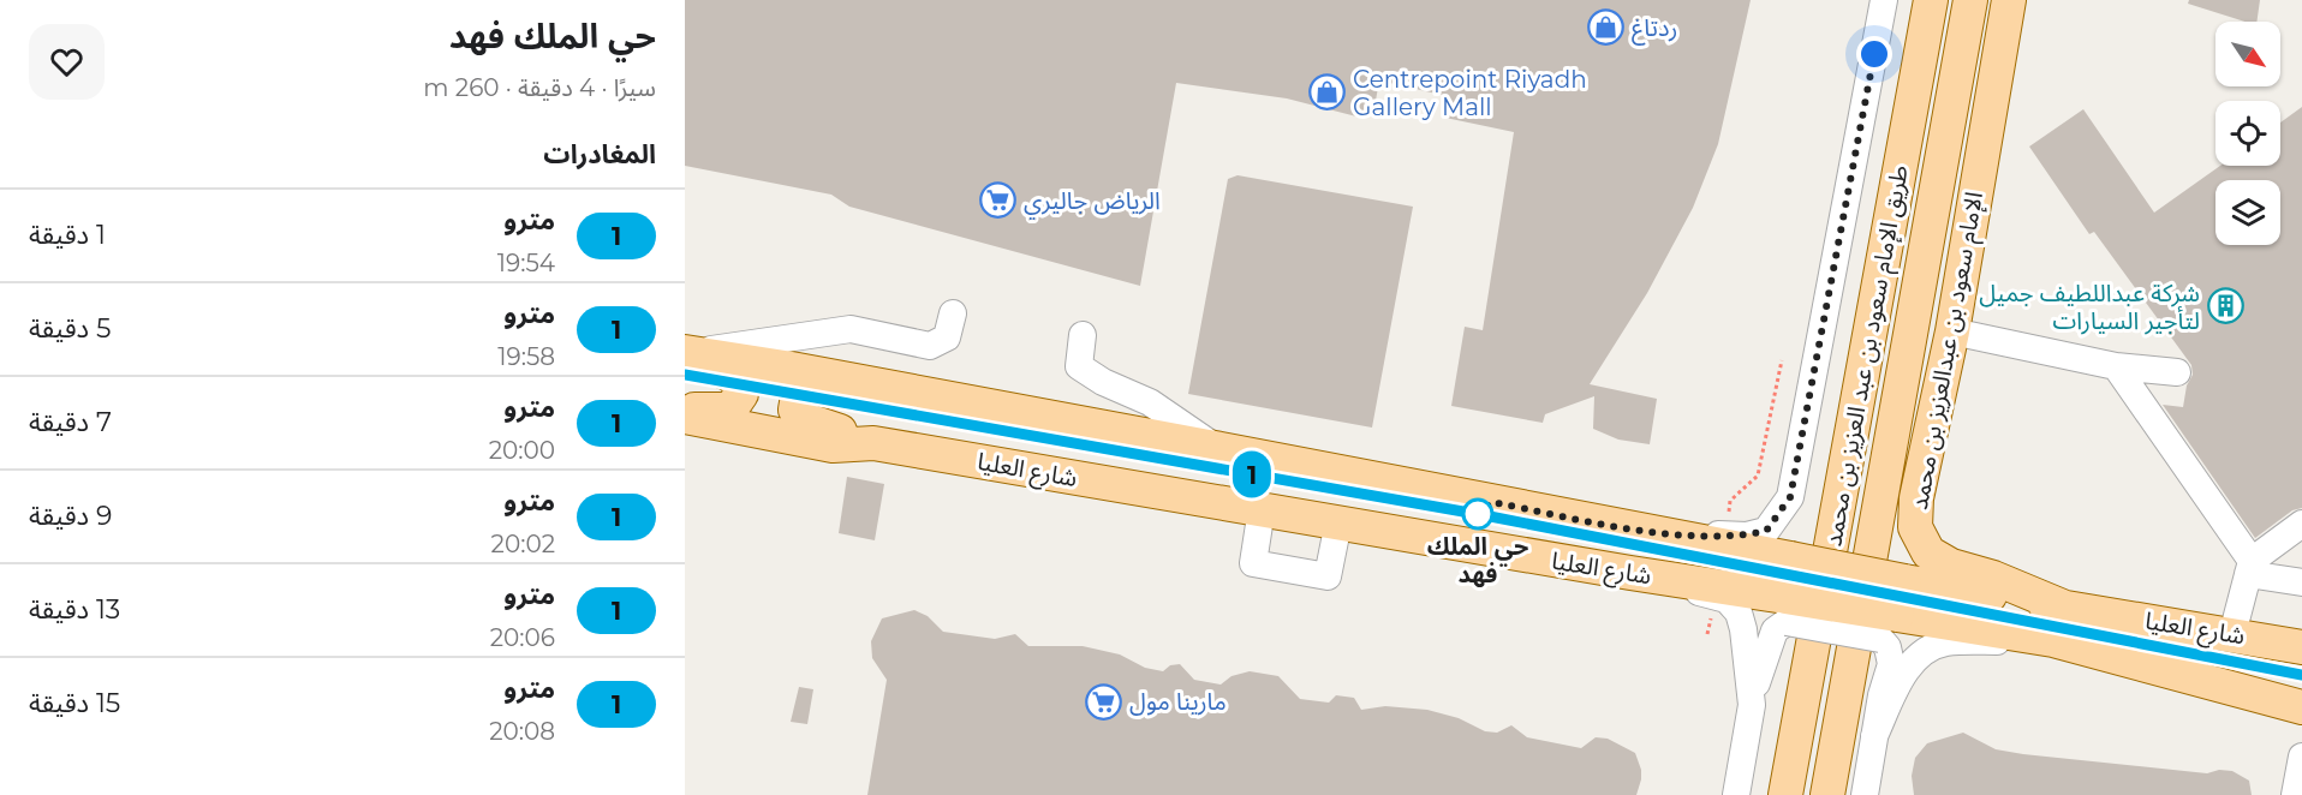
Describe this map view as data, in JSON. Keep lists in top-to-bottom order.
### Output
{
  "streets": {
    "main road": ["الإمام سعود بن عبدالعزيز بن محمد", "طريق الإمام سعود بن عبد العزيز بن محمد", "شارع العليا"]
  },
  "crossings": [
    ["الإمام سعود بن عبدالعزيز بن محمد", "شارع العليا"]
  ],
  "places": {
    "shop": ["ردتاغ", "Centrepoint Riyadh Gallery Mall"],
    "supermarket": ["الرياض جاليري", "مارينا مول"],
    "building": ["شركة عبداللطيف جميل لتأجير السيارات"],
    "other": ["حي الملك فهد"]
  },
  "lines": ["metro line 1"],
  "north": "bottom right",
  "page": {
    "on_map": "1",
    "heading": [
      ["حي الملك فهد", "سيرًا · 4 دقيقة · 260 m"],
      "المغادرات"
    ],
    "list": [
      {
        "mark": "1",
        "name": "مترو",
        "note": "19:54",
        "value": "1 دقيقة"
      },
      {
        "mark": "1",
        "name": "مترو",
        "note": "19:58",
        "value": "5 دقيقة"
      },
      {
        "mark": "1",
        "name": "مترو",
        "note": "20:00",
        "value": "7 دقيقة"
      },
      {
        "mark": "1",
        "name": "مترو",
        "note": "20:02",
        "value": "9 دقيقة"
      },
      {
        "mark": "1",
        "name": "مترو",
        "note": "20:06",
        "value": "13 دقيقة"
      },
      {
        "mark": "1",
        "name": "مترو",
        "note": "20:08",
        "value": "15 دقيقة"
      }
    ]
  }
}
